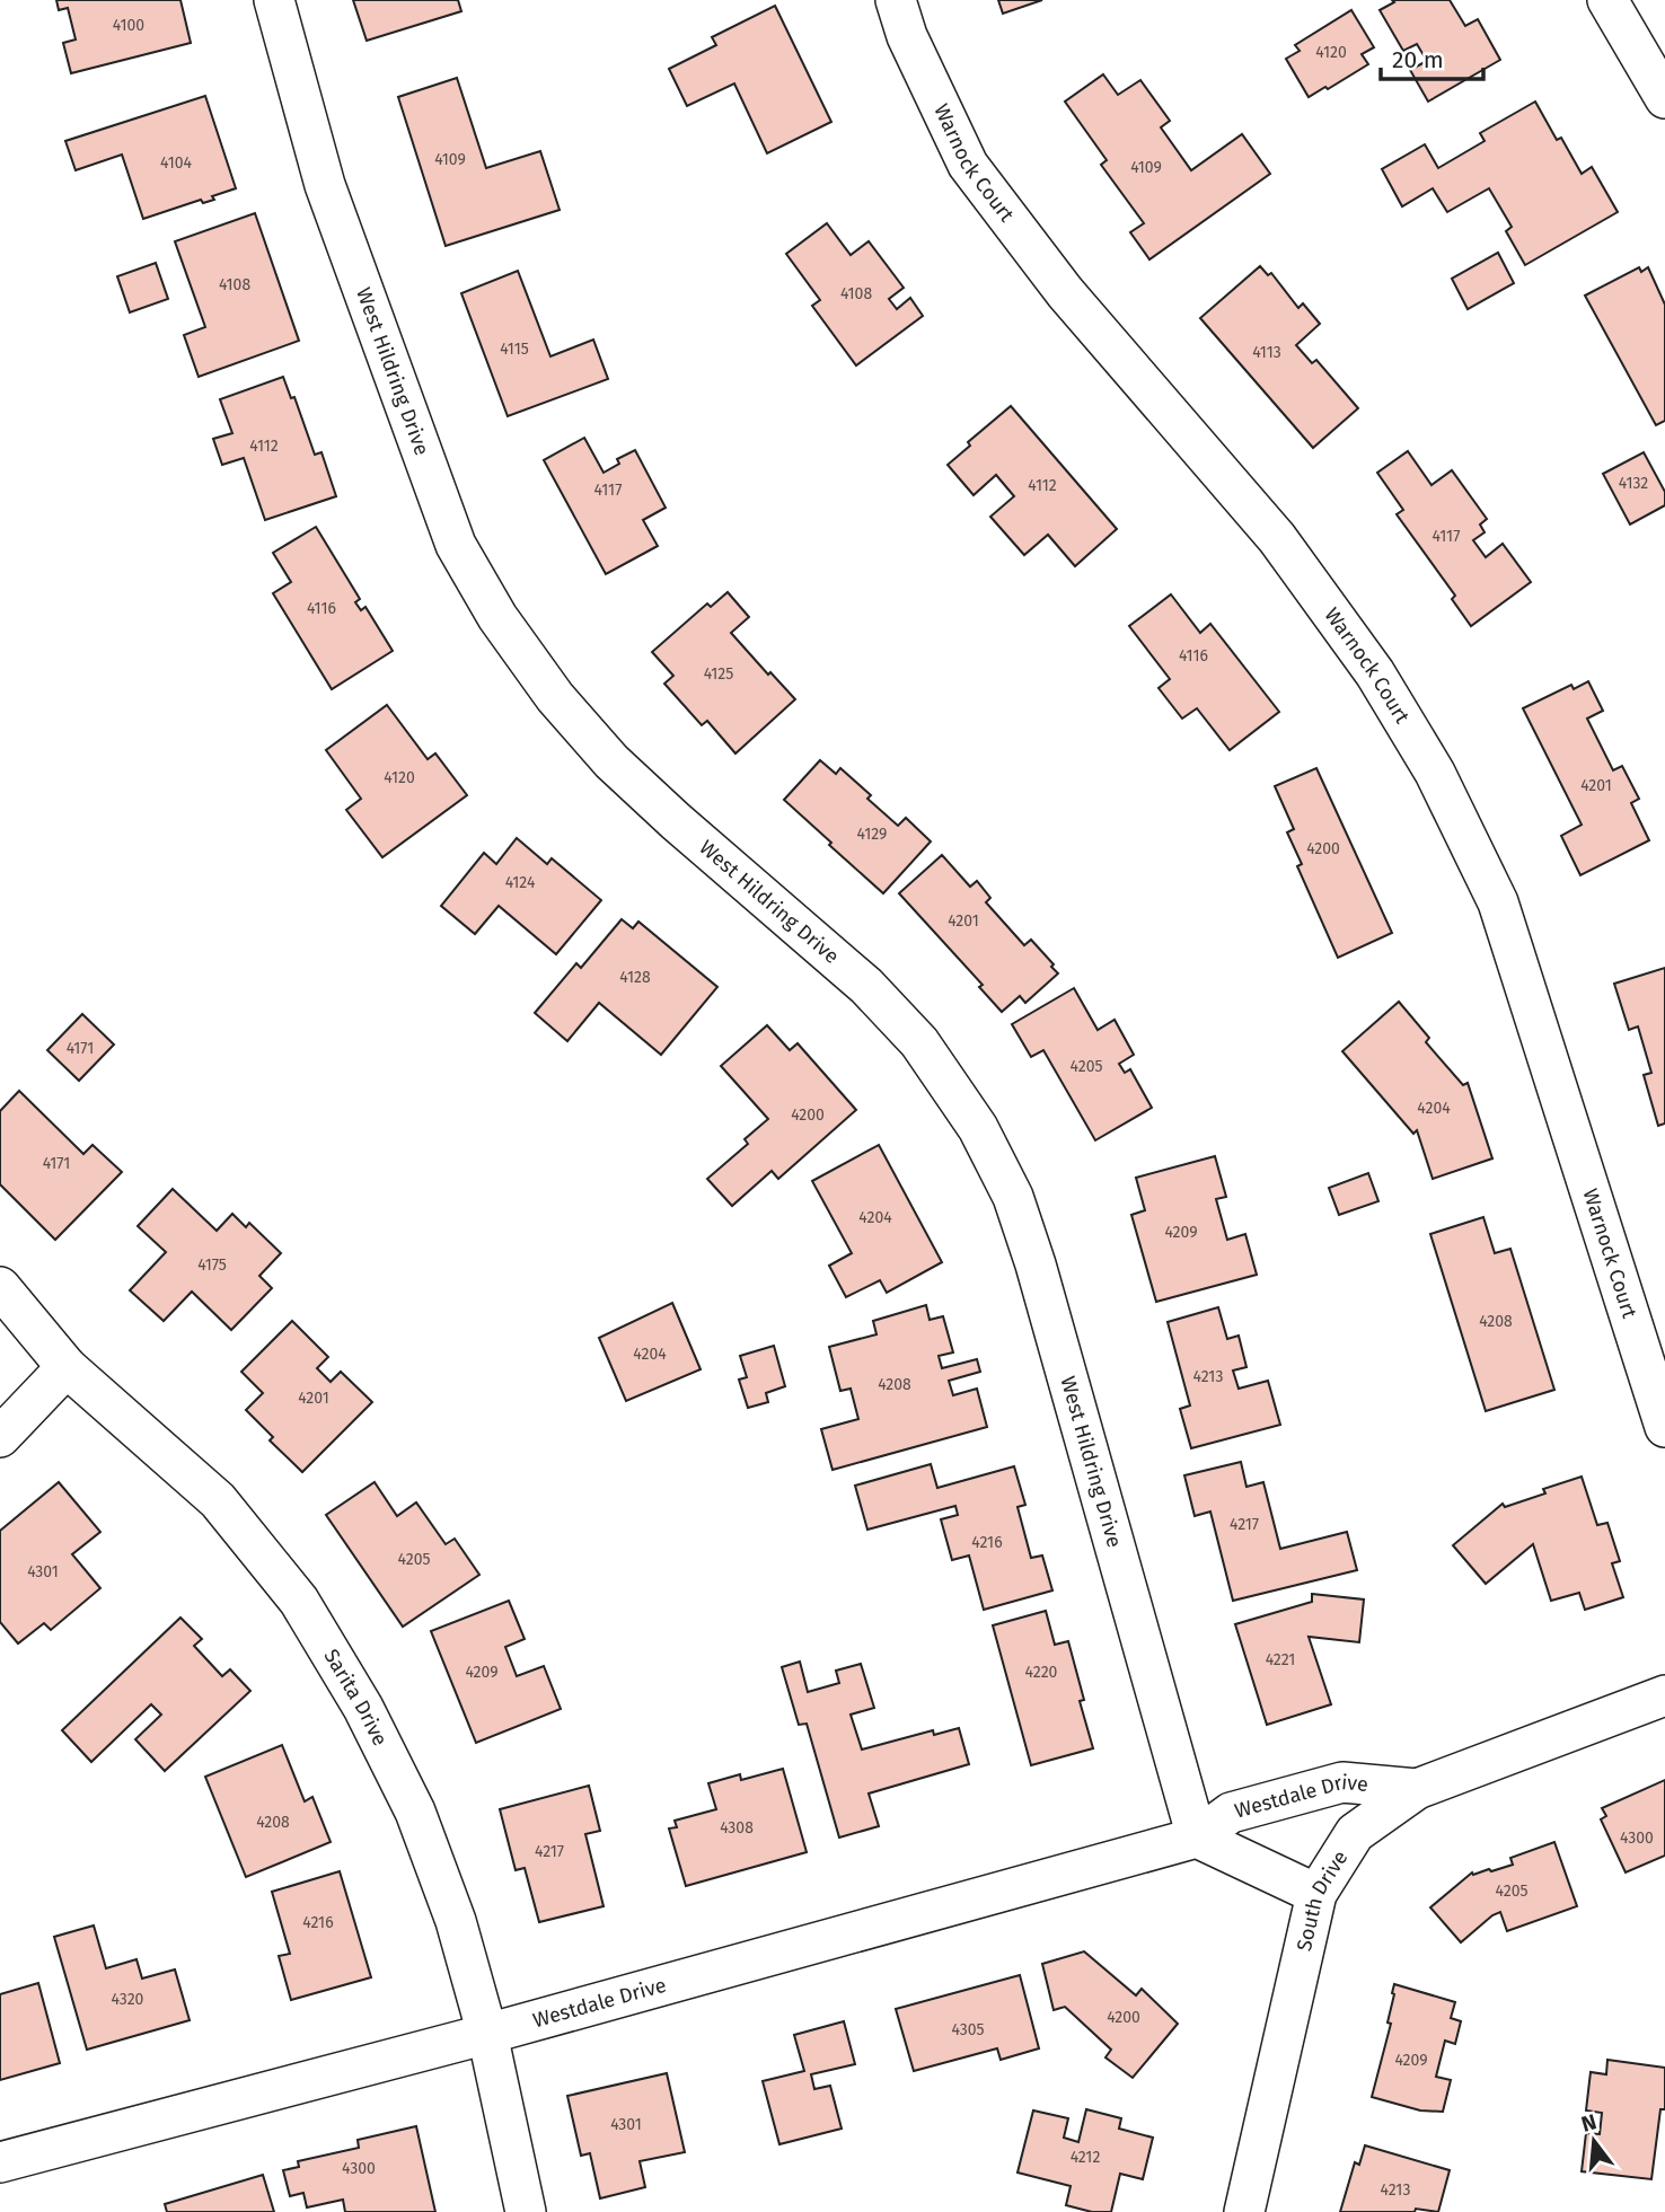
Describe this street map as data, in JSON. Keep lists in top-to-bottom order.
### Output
{
  "streets": {
    "street": [
      "Warnock Court",
      "West Hildring Drive",
      "Sarita Drive",
      "Westdale Drive",
      "South Drive"
    ]
  },
  "crossings": [
    ["West Hildring Drive", "Westdale Drive"],
    ["Sarita Drive", "Westdale Drive"],
    ["Westdale Drive", "South Drive"]
  ],
  "house_numbers": [
    "4100",
    "4120",
    "4109",
    "4104",
    "4109",
    "4108",
    "4108",
    "4115",
    "4113",
    "4112",
    "4132",
    "4112",
    "4117",
    "4117",
    "4116",
    "4116",
    "4125",
    "4120",
    "4201",
    "4129",
    "4200",
    "4124",
    "4201",
    "4128",
    "4171",
    "4205",
    "4204",
    "4200",
    "4171",
    "4204",
    "4209",
    "4175",
    "4208",
    "4204",
    "4213",
    "4208",
    "4201",
    "4217",
    "4216",
    "4205",
    "4301",
    "4221",
    "4209",
    "4220",
    "4208",
    "4308",
    "4300",
    "4217",
    "4205",
    "4216",
    "4320",
    "4200",
    "4305",
    "4209",
    "4301",
    "4212",
    "4300",
    "4213"
  ],
  "scale_bar": "20 m",
  "north": "top"
}
